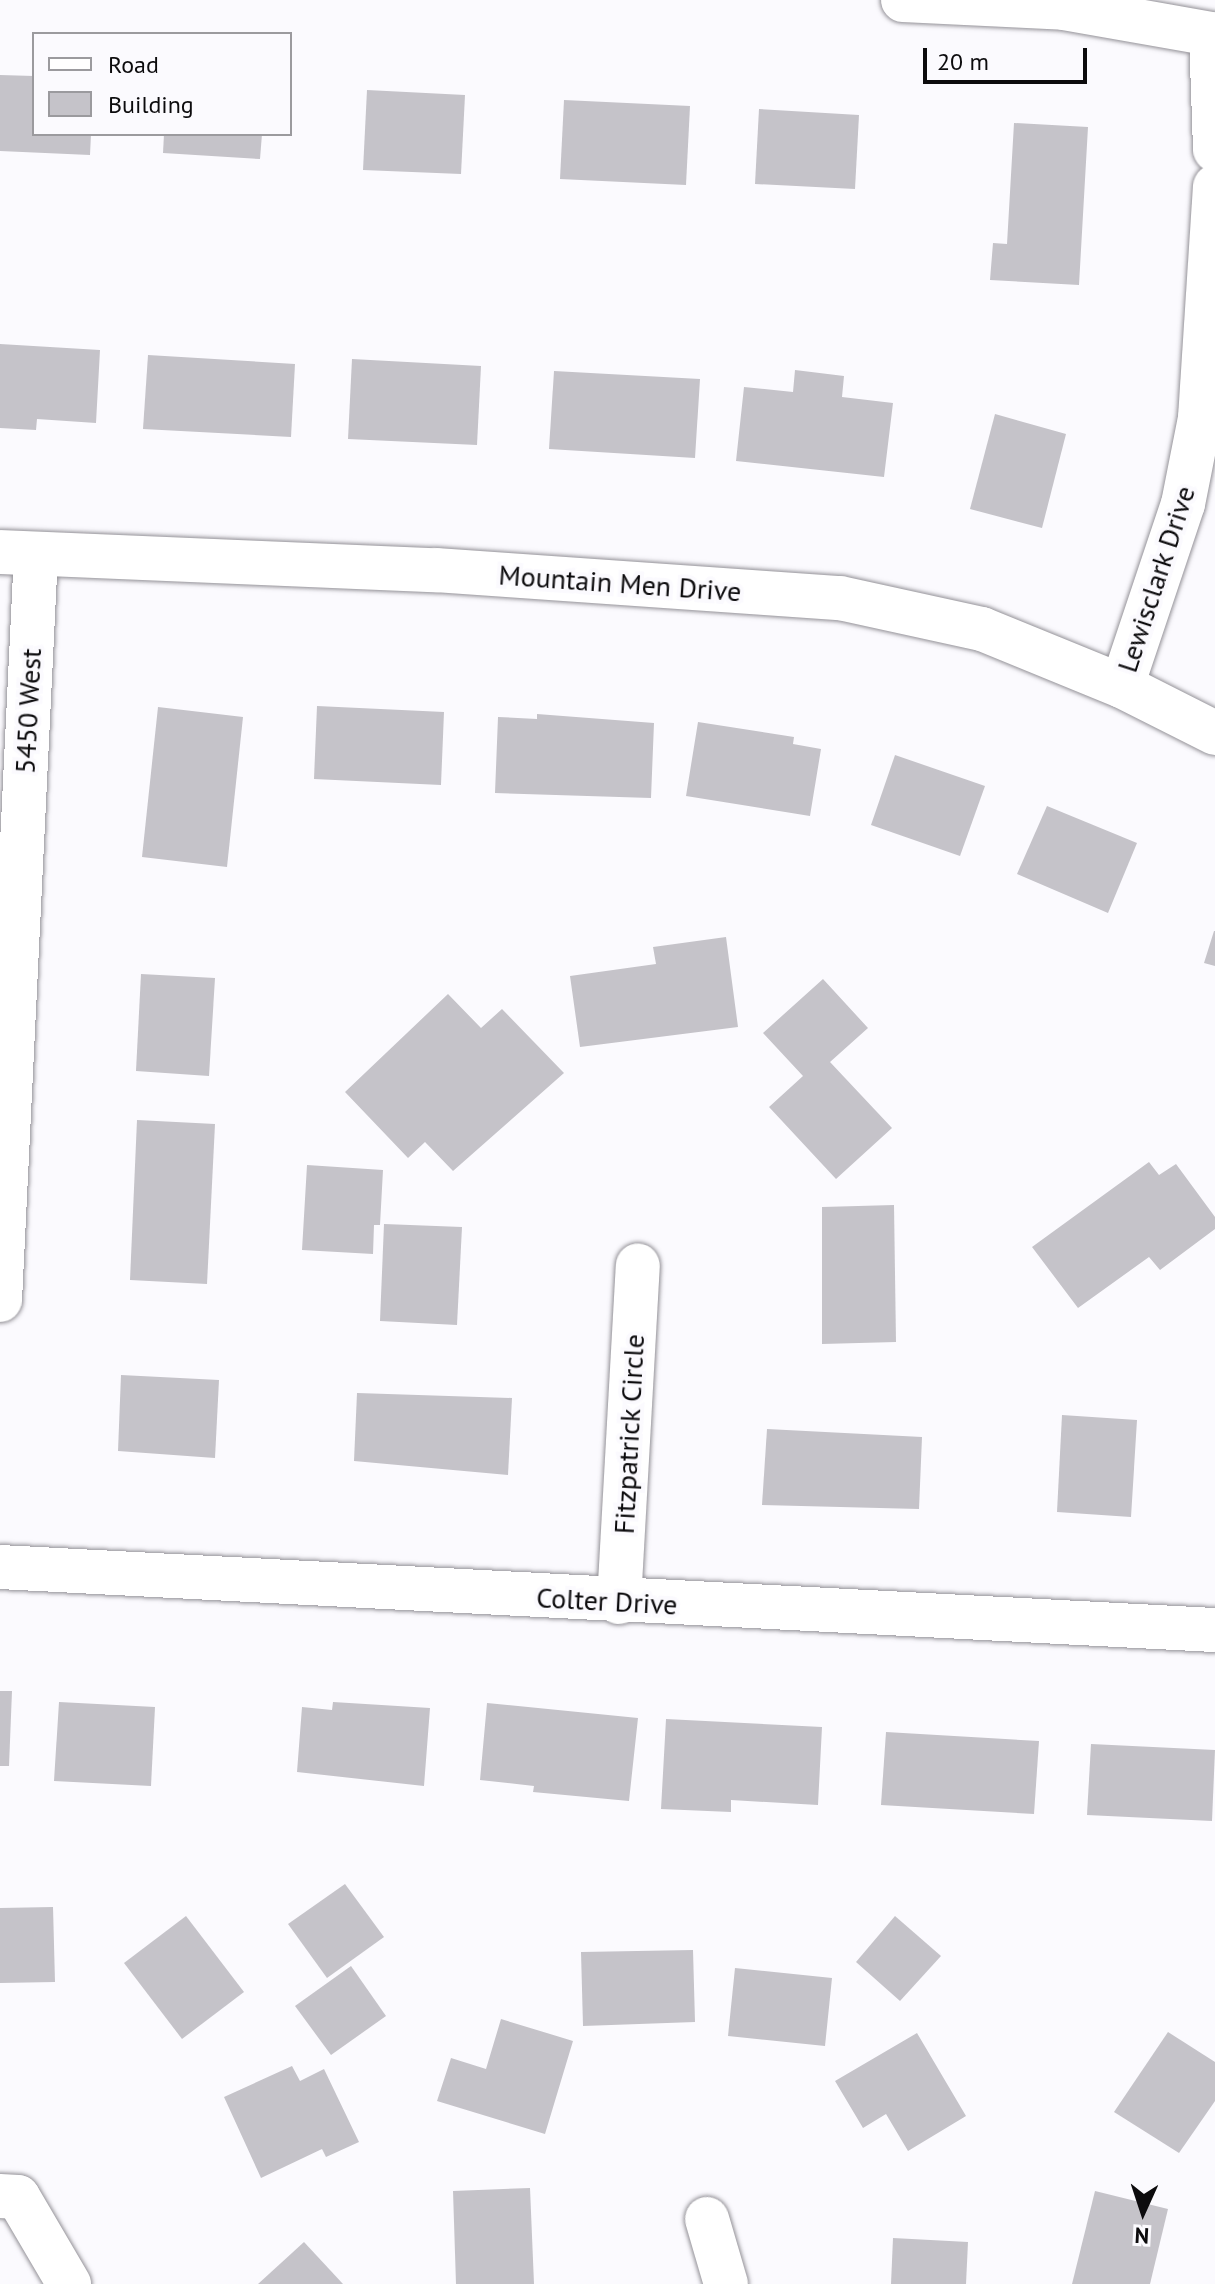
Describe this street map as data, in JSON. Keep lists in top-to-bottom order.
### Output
{
  "streets": {
    "street": [
      "Lewisclark Drive",
      "Mountain Men Drive",
      "5450 West",
      "Fitzpatrick Circle",
      "Colter Drive"
    ]
  },
  "crossings": [
    ["Lewisclark Drive", "Mountain Men Drive"],
    ["Mountain Men Drive", "5450 West"],
    ["Fitzpatrick Circle", "Colter Drive"]
  ],
  "legend": ["Road", "Building"],
  "scale_bar": "20 m",
  "north": "bottom"
}
